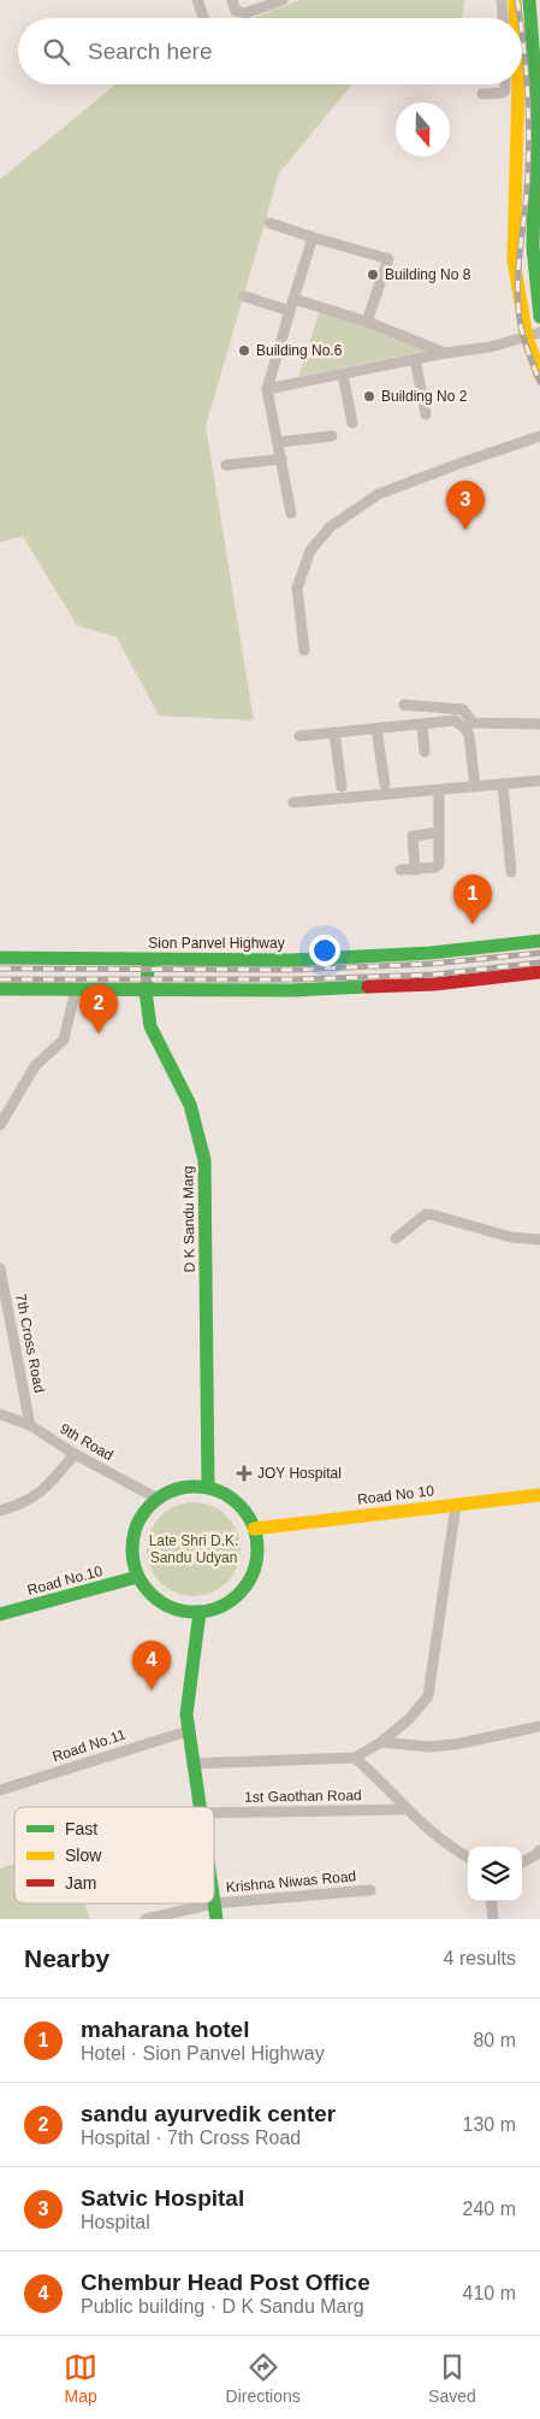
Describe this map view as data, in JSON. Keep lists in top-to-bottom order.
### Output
{
  "streets": {
    "main road": [
      "Sion Panvel Highway",
      "D K Sandu Marg",
      "Road No 10",
      "Road No.10"
    ],
    "street": [
      "7th Cross Road",
      "9th Road",
      "Road No.11",
      "1st Gaothan Road",
      "Krishna Niwas Road"
    ]
  },
  "crossings": [
    ["Sion Panvel Highway", "D K Sandu Marg"],
    ["D K Sandu Marg", "9th Road"],
    ["D K Sandu Marg", "Road No 10"],
    ["D K Sandu Marg", "Road No.10"],
    ["7th Cross Road", "9th Road"],
    ["9th Road", "Road No 10"],
    ["9th Road", "Road No.10"],
    ["Road No 10", "Road No.10"]
  ],
  "parks": ["Late Shri D.K. Sandu Udyan"],
  "places": {
    "other": ["Building No 8", "Building No.6", "Building No 2"],
    "health": ["JOY Hospital"]
  },
  "legend": ["Fast", "Slow", "Jam"],
  "north": "bottom",
  "page": {
    "search": "Search here",
    "pins": [
      "3",
      "1",
      "2",
      "4"
    ],
    "heading": ["Nearby", "4 results"],
    "list": [
      {
        "mark": "1",
        "name": "maharana hotel",
        "note": "Hotel · Sion Panvel Highway",
        "value": "80 m"
      },
      {
        "mark": "2",
        "name": "sandu ayurvedik center",
        "note": "Hospital · 7th Cross Road",
        "value": "130 m"
      },
      {
        "mark": "3",
        "name": "Satvic Hospital",
        "note": "Hospital",
        "value": "240 m"
      },
      {
        "mark": "4",
        "name": "Chembur Head Post Office",
        "note": "Public building · D K Sandu Marg",
        "value": "410 m"
      }
    ],
    "nav": ["Map", "Directions", "Saved"]
  }
}
